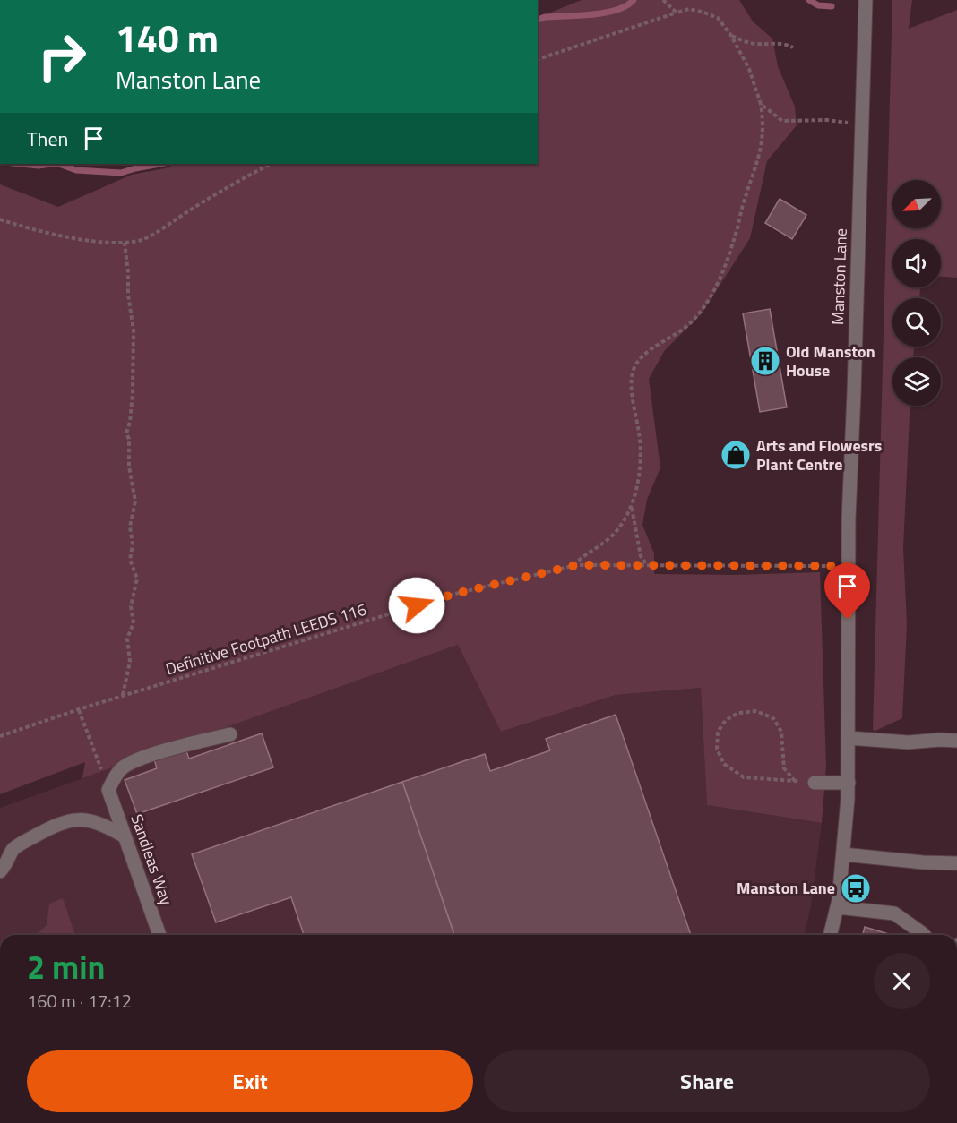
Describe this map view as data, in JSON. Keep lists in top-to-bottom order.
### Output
{
  "streets": {
    "street": ["Manston Lane", "Sandleas Way"],
    "path": ["Definitive Footpath LEEDS 116"]
  },
  "crossings": [
    ["Manston Lane", "Definitive Footpath LEEDS 116"]
  ],
  "places": {
    "building": ["Old Manston House"],
    "shop": ["Arts and Flowesrs Plant Centre"],
    "bus stop": ["Manston Lane"]
  },
  "north": "bottom left",
  "page": {
    "turn": ["140 m", "Manston Lane"],
    "then": "Then",
    "heading": ["2 min", "160 m · 17:12"],
    "buttons": ["Exit", "Share"]
  }
}
